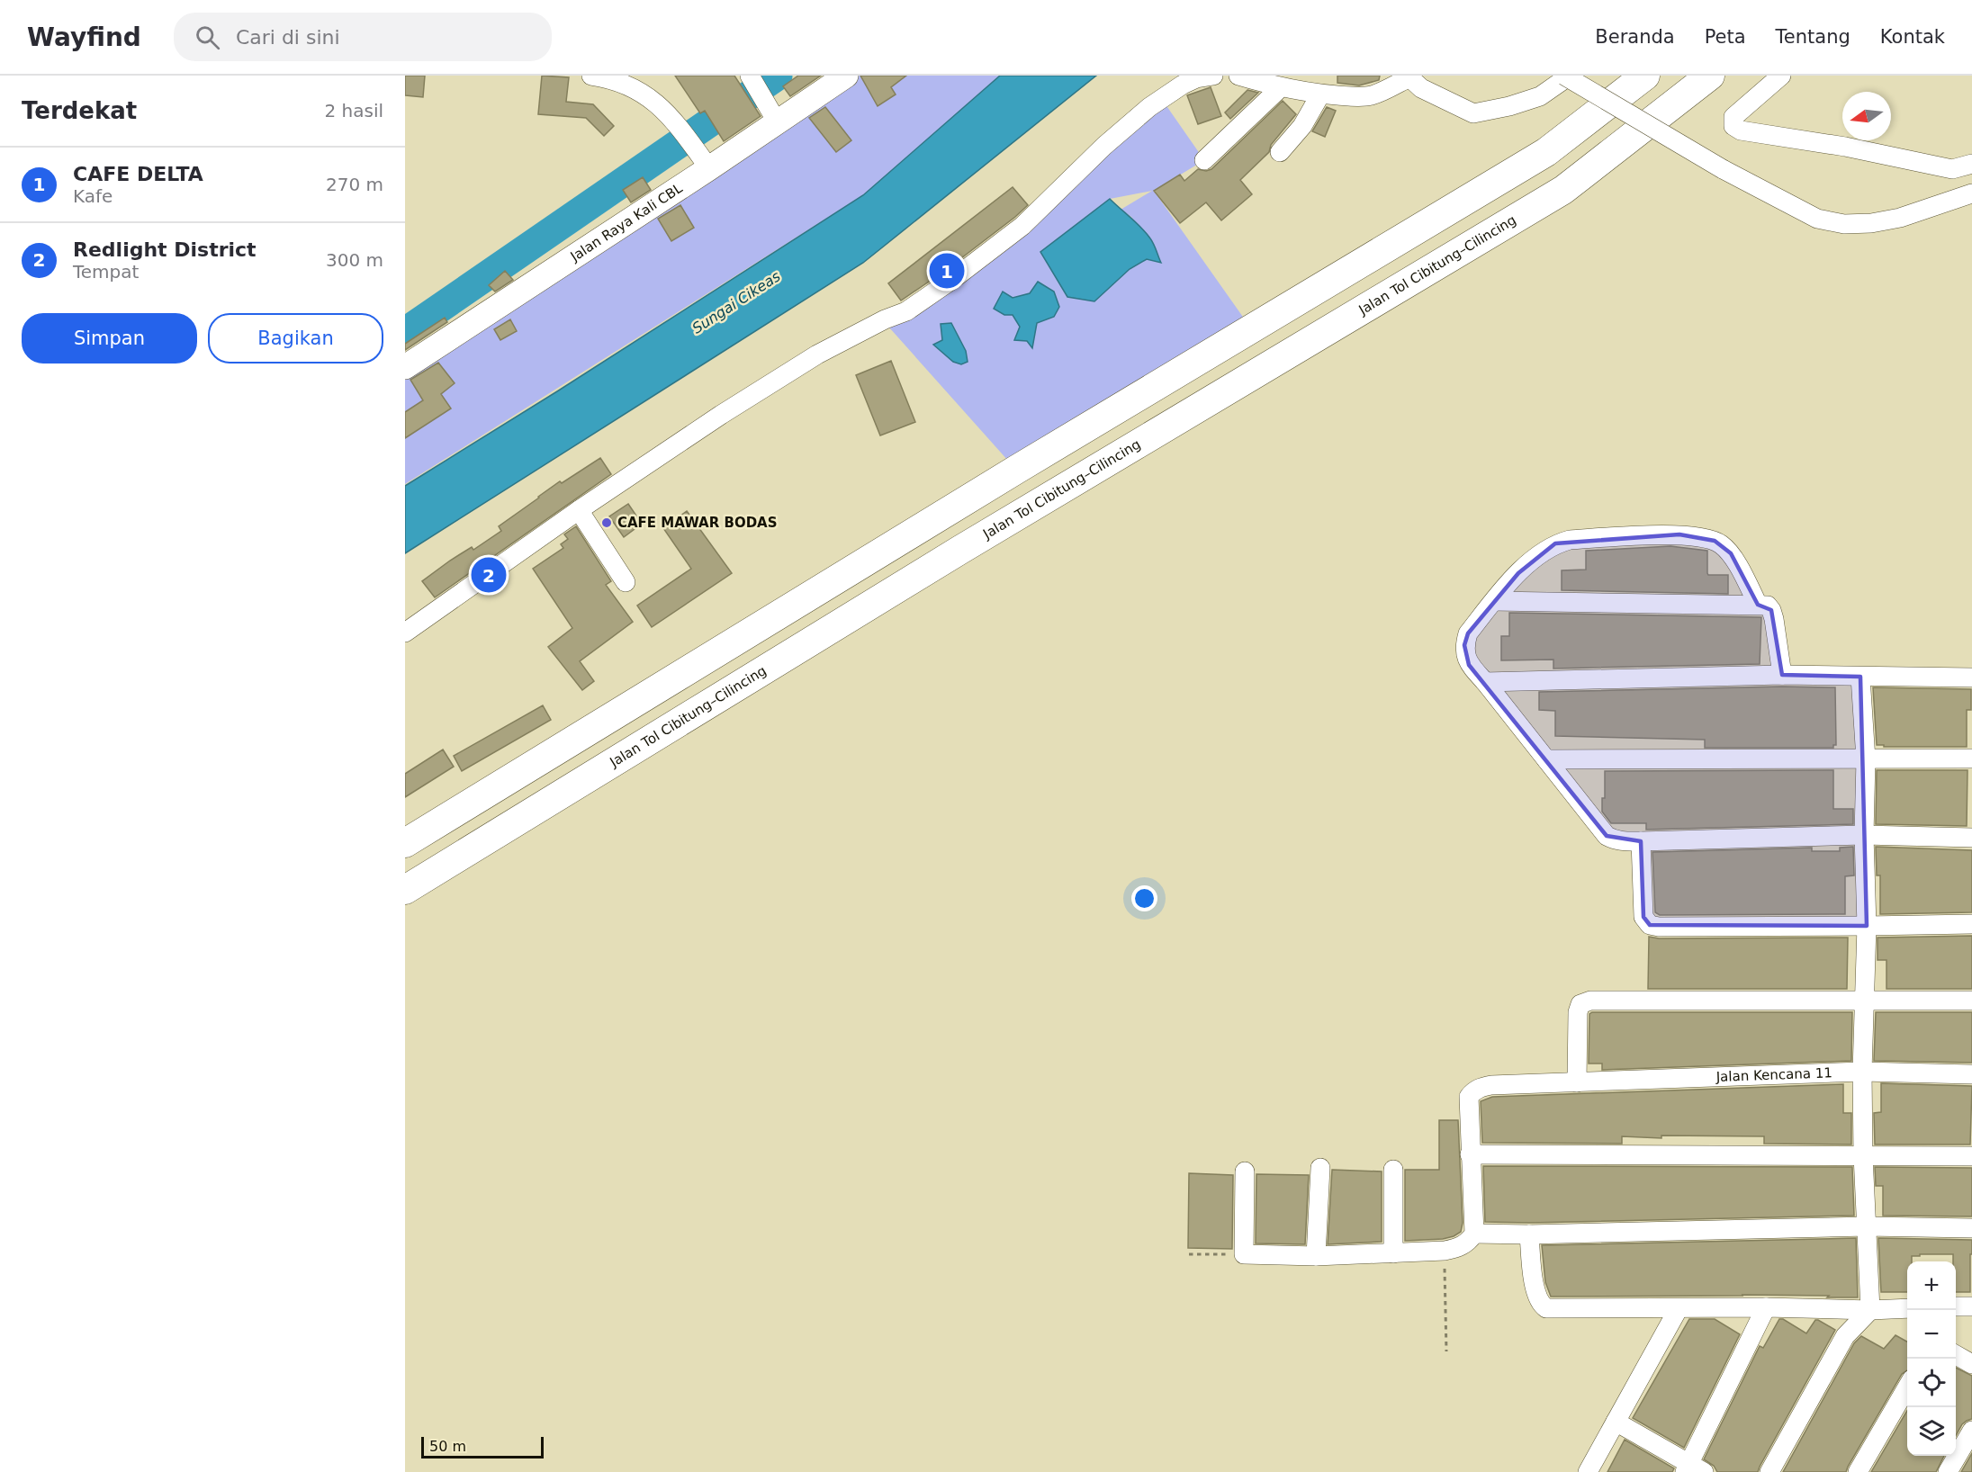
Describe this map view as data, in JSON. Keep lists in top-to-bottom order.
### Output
{
  "streets": {
    "highway": ["Jalan Tol Cibitung–Cilincing"],
    "main road": ["Jalan Raya Kali CBL"],
    "street": ["Jalan Kencana 11"]
  },
  "water": ["Sungai Cikeas"],
  "places": ["CAFE MAWAR BODAS"],
  "scale_bar": "50 m",
  "north": "left",
  "page": {
    "header": "Wayfind",
    "search": "Cari di sini",
    "nav": [
      "Beranda",
      "Peta",
      "Tentang",
      "Kontak"
    ],
    "heading": ["Terdekat", "2 hasil"],
    "list": [
      {
        "mark": "1",
        "name": "CAFE DELTA",
        "note": "Kafe",
        "value": "270 m"
      },
      {
        "mark": "2",
        "name": "Redlight District",
        "note": "Tempat",
        "value": "300 m"
      }
    ],
    "pins": ["1", "2"],
    "buttons": ["Simpan", "Bagikan"],
    "map_buttons": ["+", "−"],
    "scale": "50 m"
  }
}
